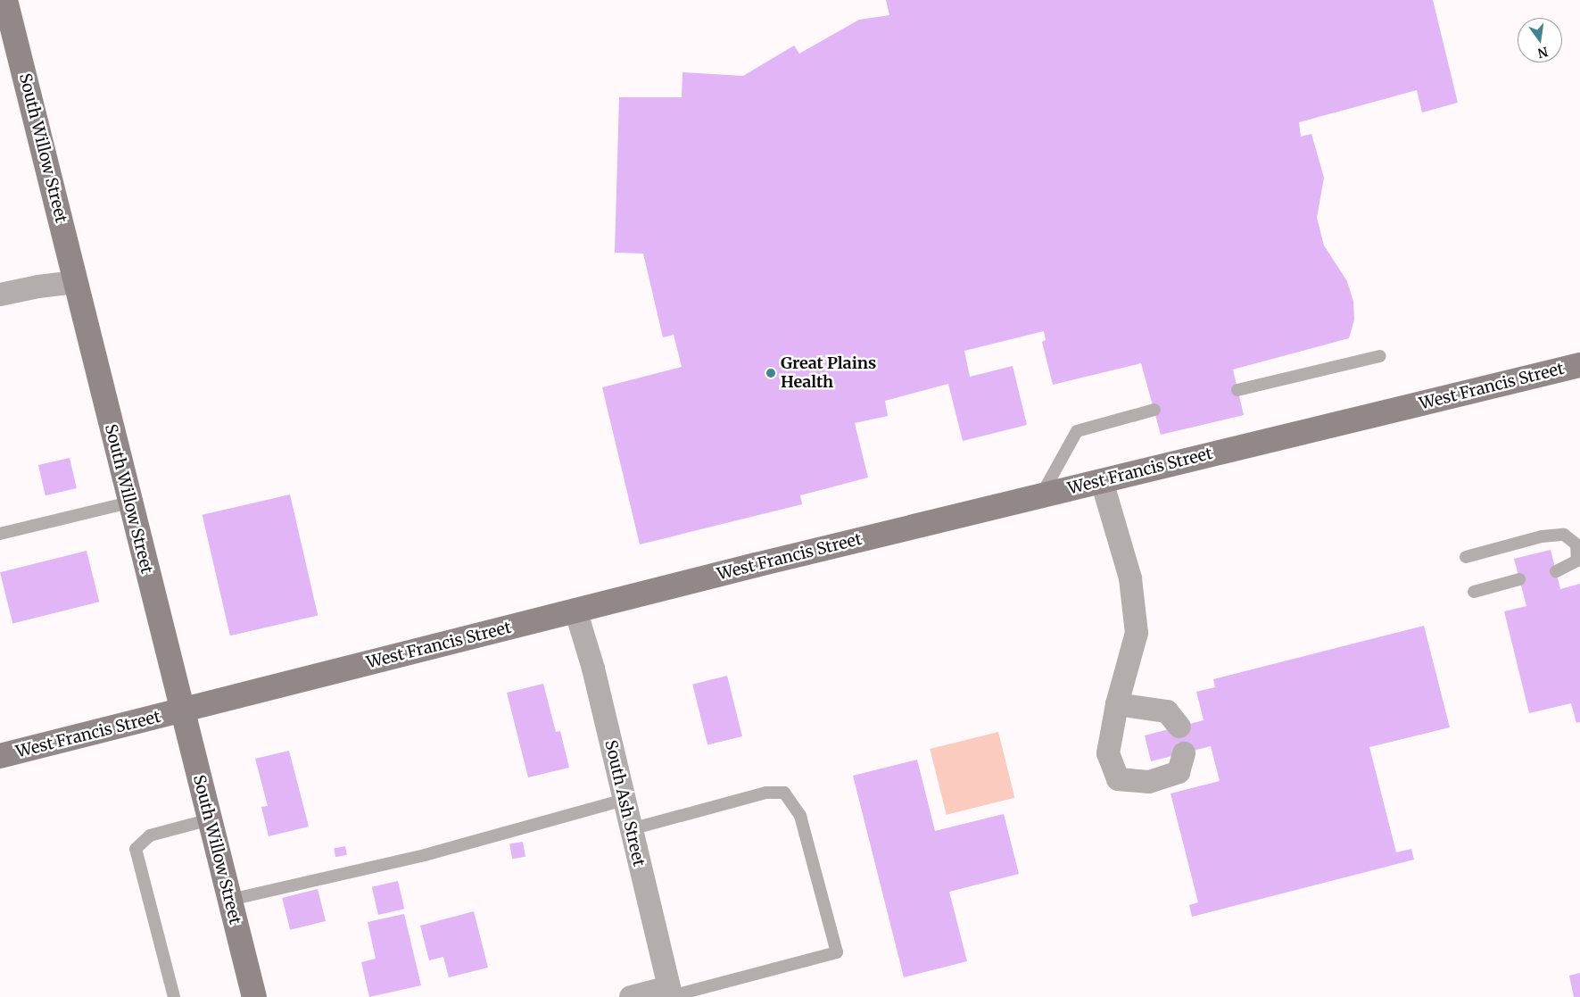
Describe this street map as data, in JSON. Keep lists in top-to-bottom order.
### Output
{
  "streets": {
    "street": ["South Willow Street", "West Francis Street", "South Ash Street"]
  },
  "crossings": [
    ["South Willow Street", "West Francis Street"],
    ["West Francis Street", "South Ash Street"]
  ],
  "places": ["Great Plains Health"],
  "north": "bottom"
}
